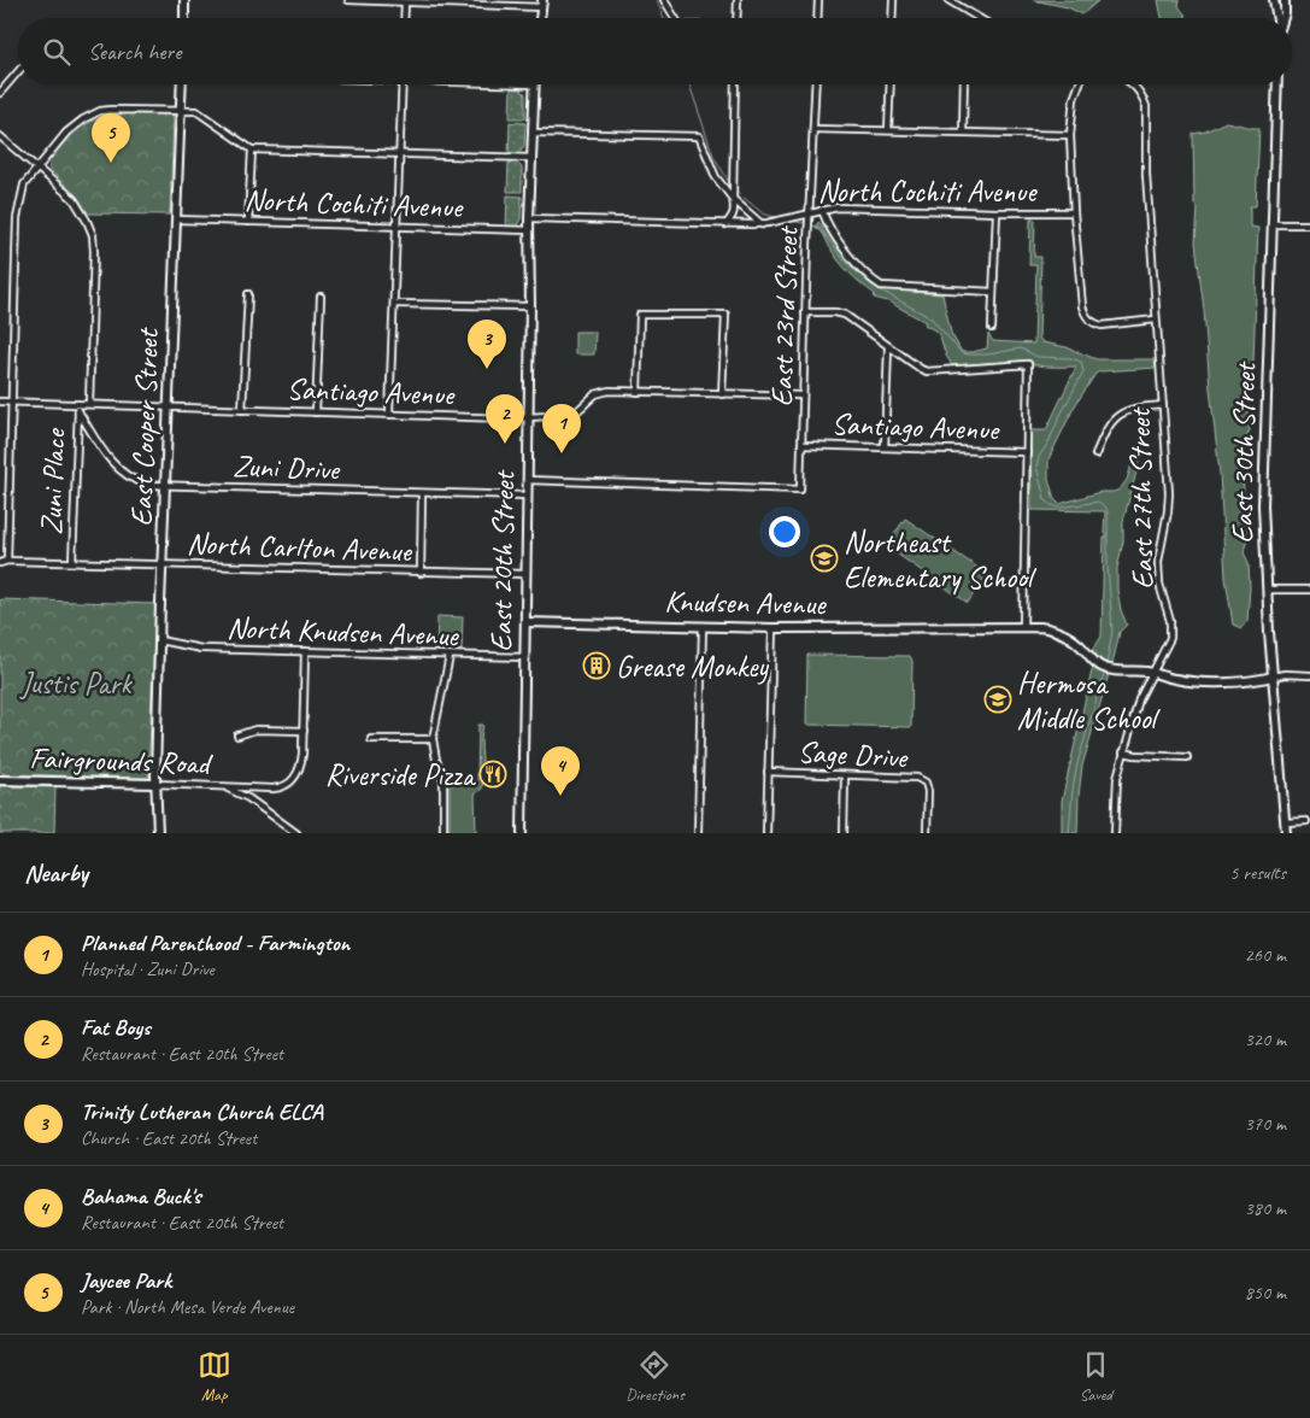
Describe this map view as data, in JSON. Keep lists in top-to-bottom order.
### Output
{
  "streets": {
    "street": [
      "North Cochiti Avenue",
      "East 23rd Street",
      "Santiago Avenue",
      "East Cooper Street",
      "East 30th Street",
      "Zuni Drive",
      "Zuni Place",
      "East 27th Street",
      "North Carlton Avenue",
      "East 20th Street",
      "Knudsen Avenue",
      "North Knudsen Avenue",
      "Sage Drive",
      "Fairgrounds Road"
    ]
  },
  "crossings": [
    ["North Cochiti Avenue", "East 23rd Street"],
    ["North Cochiti Avenue", "East Cooper Street"],
    ["North Cochiti Avenue", "East 20th Street"],
    ["East 23rd Street", "Santiago Avenue"],
    ["East 23rd Street", "East 20th Street"],
    ["Santiago Avenue", "East Cooper Street"],
    ["Santiago Avenue", "Zuni Place"],
    ["Santiago Avenue", "East 20th Street"],
    ["East Cooper Street", "Zuni Drive"],
    ["East Cooper Street", "North Carlton Avenue"],
    ["East Cooper Street", "North Knudsen Avenue"],
    ["East Cooper Street", "Fairgrounds Road"],
    ["East 30th Street", "Knudsen Avenue"],
    ["Zuni Drive", "Zuni Place"],
    ["Zuni Drive", "East 20th Street"],
    ["Zuni Place", "North Carlton Avenue"],
    ["East 27th Street", "Knudsen Avenue"],
    ["North Carlton Avenue", "East 20th Street"],
    ["East 20th Street", "Knudsen Avenue"],
    ["East 20th Street", "North Knudsen Avenue"]
  ],
  "parks": ["Justis Park"],
  "places": {
    "school or university": ["Northeast Elementary School", "Hermosa Middle School"],
    "building": ["Grease Monkey"],
    "restaurant": ["Riverside Pizza"]
  },
  "page": {
    "search": "Search here",
    "pins": [
      "5",
      "3",
      "2",
      "1",
      "4"
    ],
    "heading": ["Nearby", "5 results"],
    "list": [
      {
        "mark": "1",
        "name": "Planned Parenthood - Farmington",
        "note": "Hospital · Zuni Drive",
        "value": "260 m"
      },
      {
        "mark": "2",
        "name": "Fat Boys",
        "note": "Restaurant · East 20th Street",
        "value": "320 m"
      },
      {
        "mark": "3",
        "name": "Trinity Lutheran Church ELCA",
        "note": "Church · East 20th Street",
        "value": "370 m"
      },
      {
        "mark": "4",
        "name": "Bahama Buck's",
        "note": "Restaurant · East 20th Street",
        "value": "380 m"
      },
      {
        "mark": "5",
        "name": "Jaycee Park",
        "note": "Park · North Mesa Verde Avenue",
        "value": "850 m"
      }
    ],
    "nav": ["Map", "Directions", "Saved"]
  }
}
